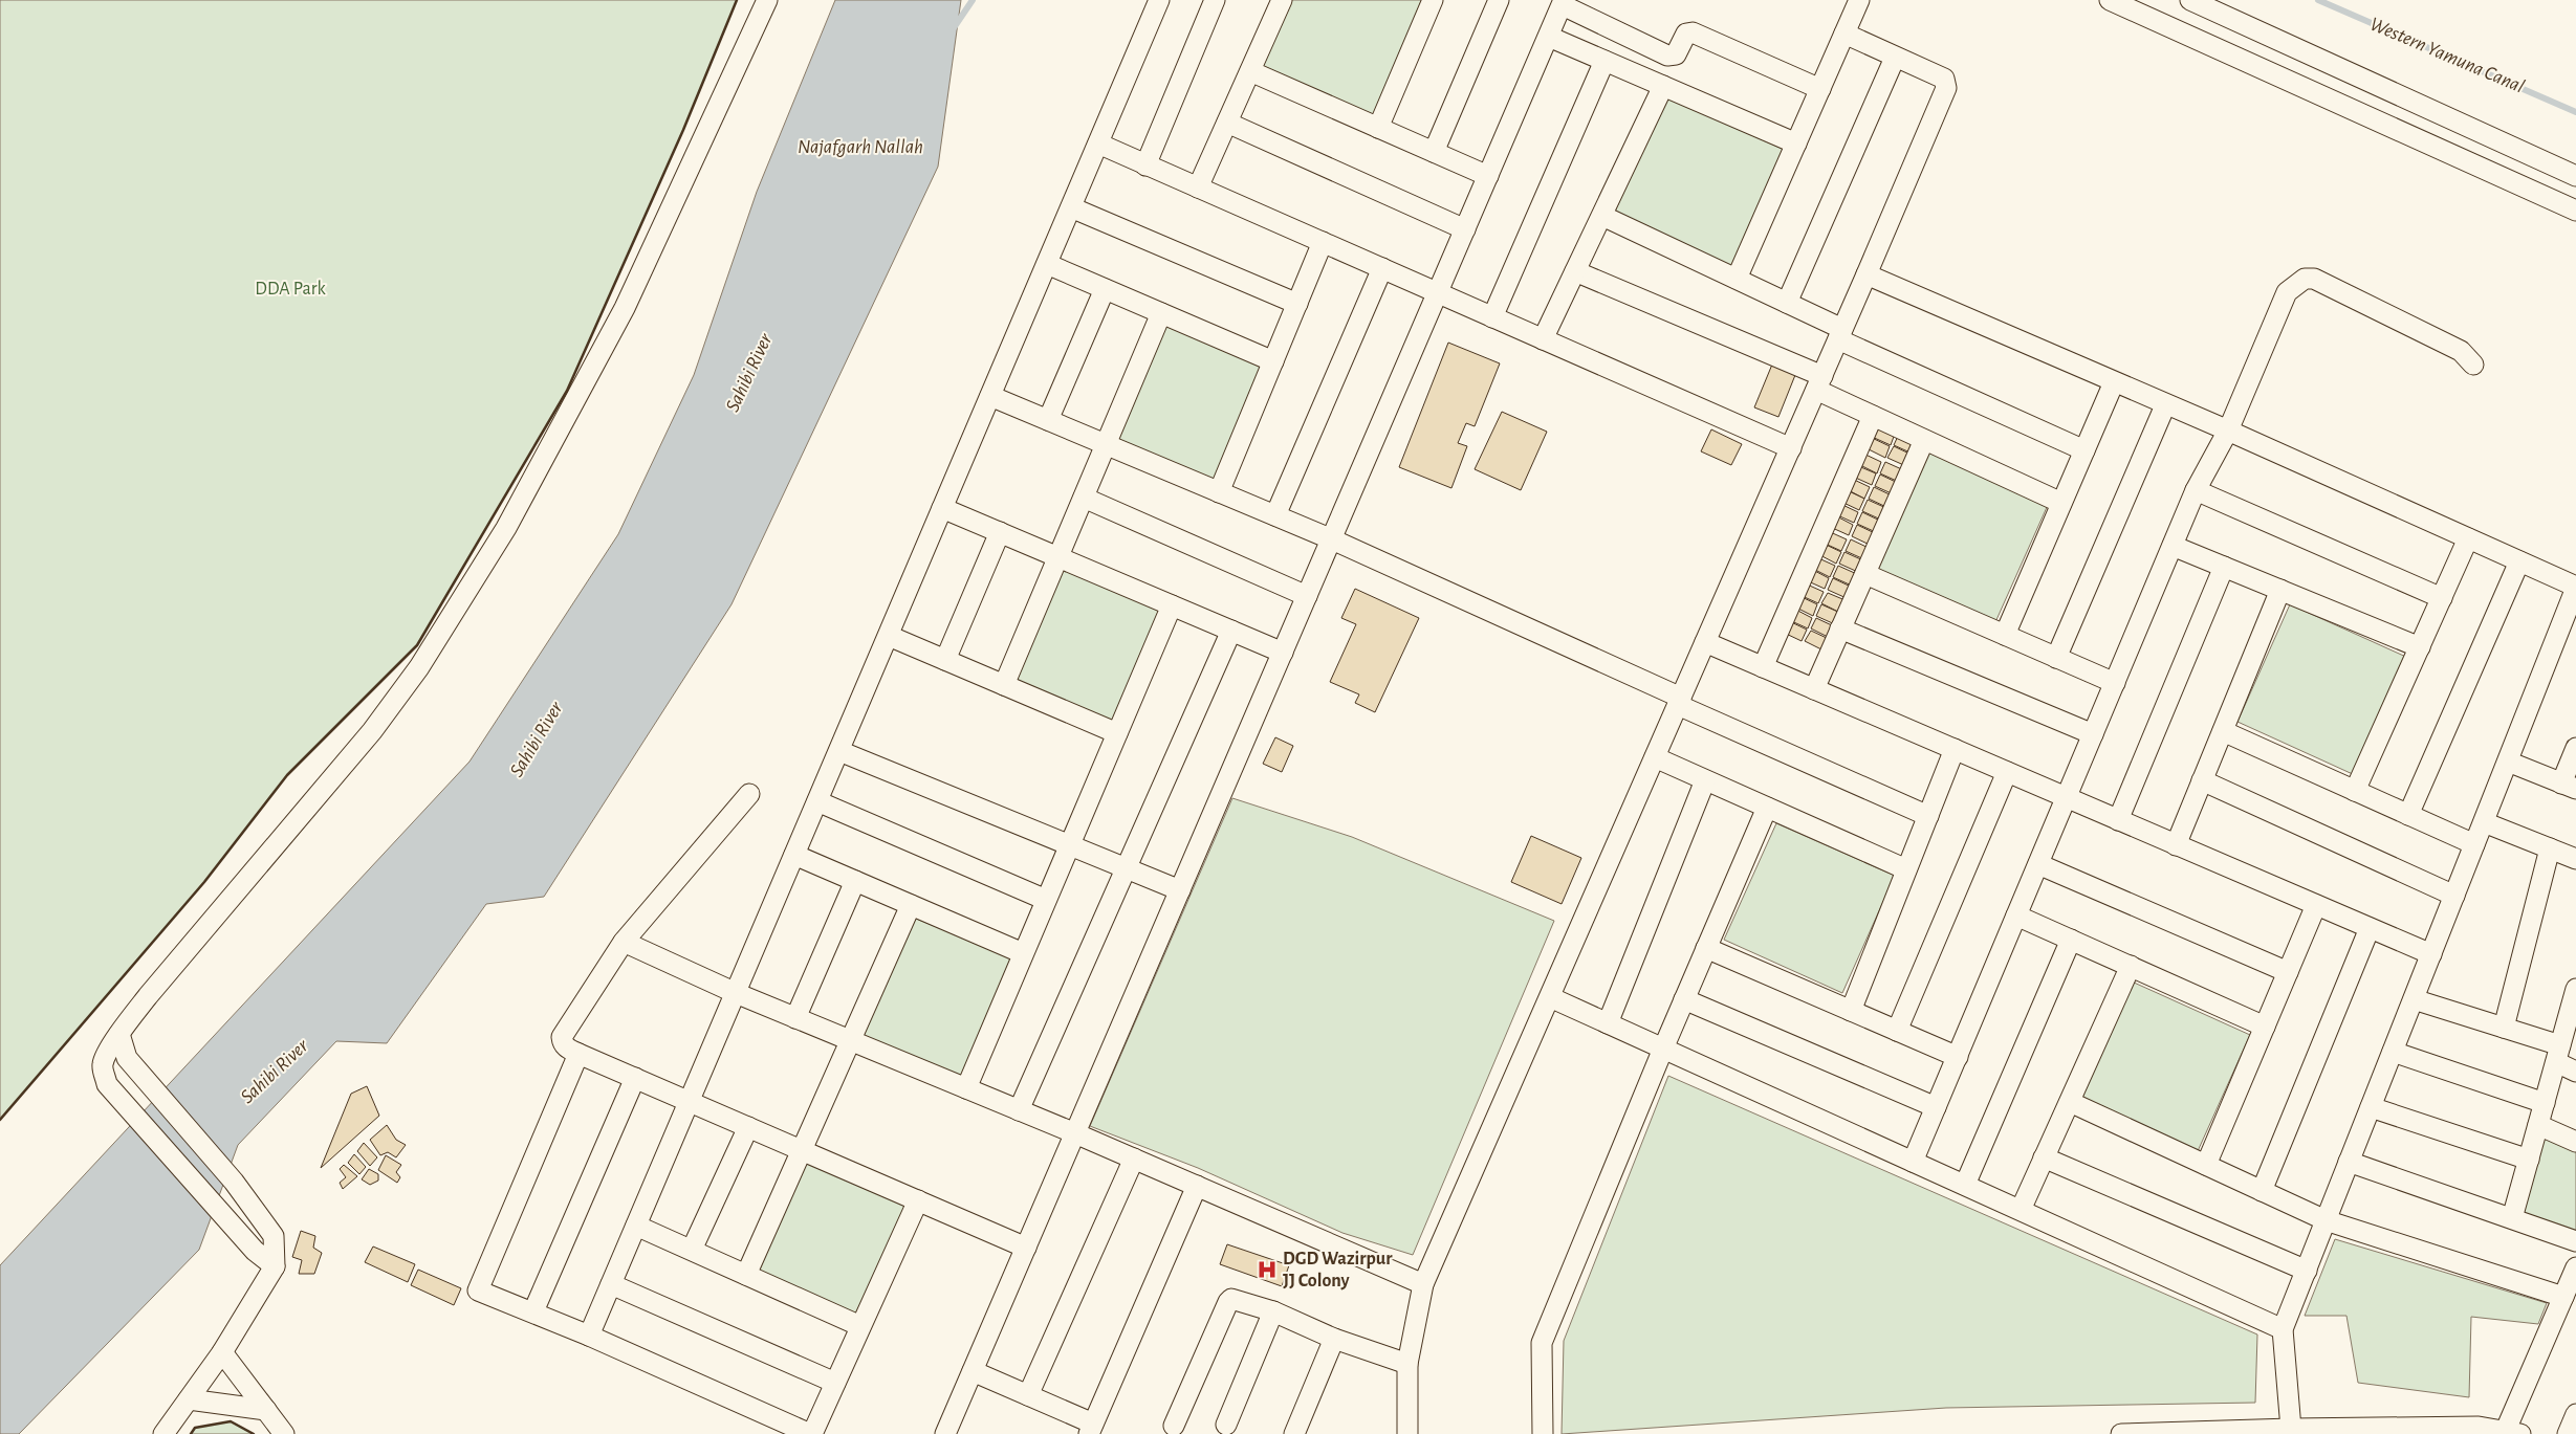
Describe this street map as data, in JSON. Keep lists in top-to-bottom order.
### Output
{
  "water": ["Western Yamuna Canal", "Najafgarh Nallah", "Sahibi River"],
  "parks": ["DDA Park"],
  "places": {
    "hospital": ["DGD Wazirpur JJ Colony"]
  }
}
